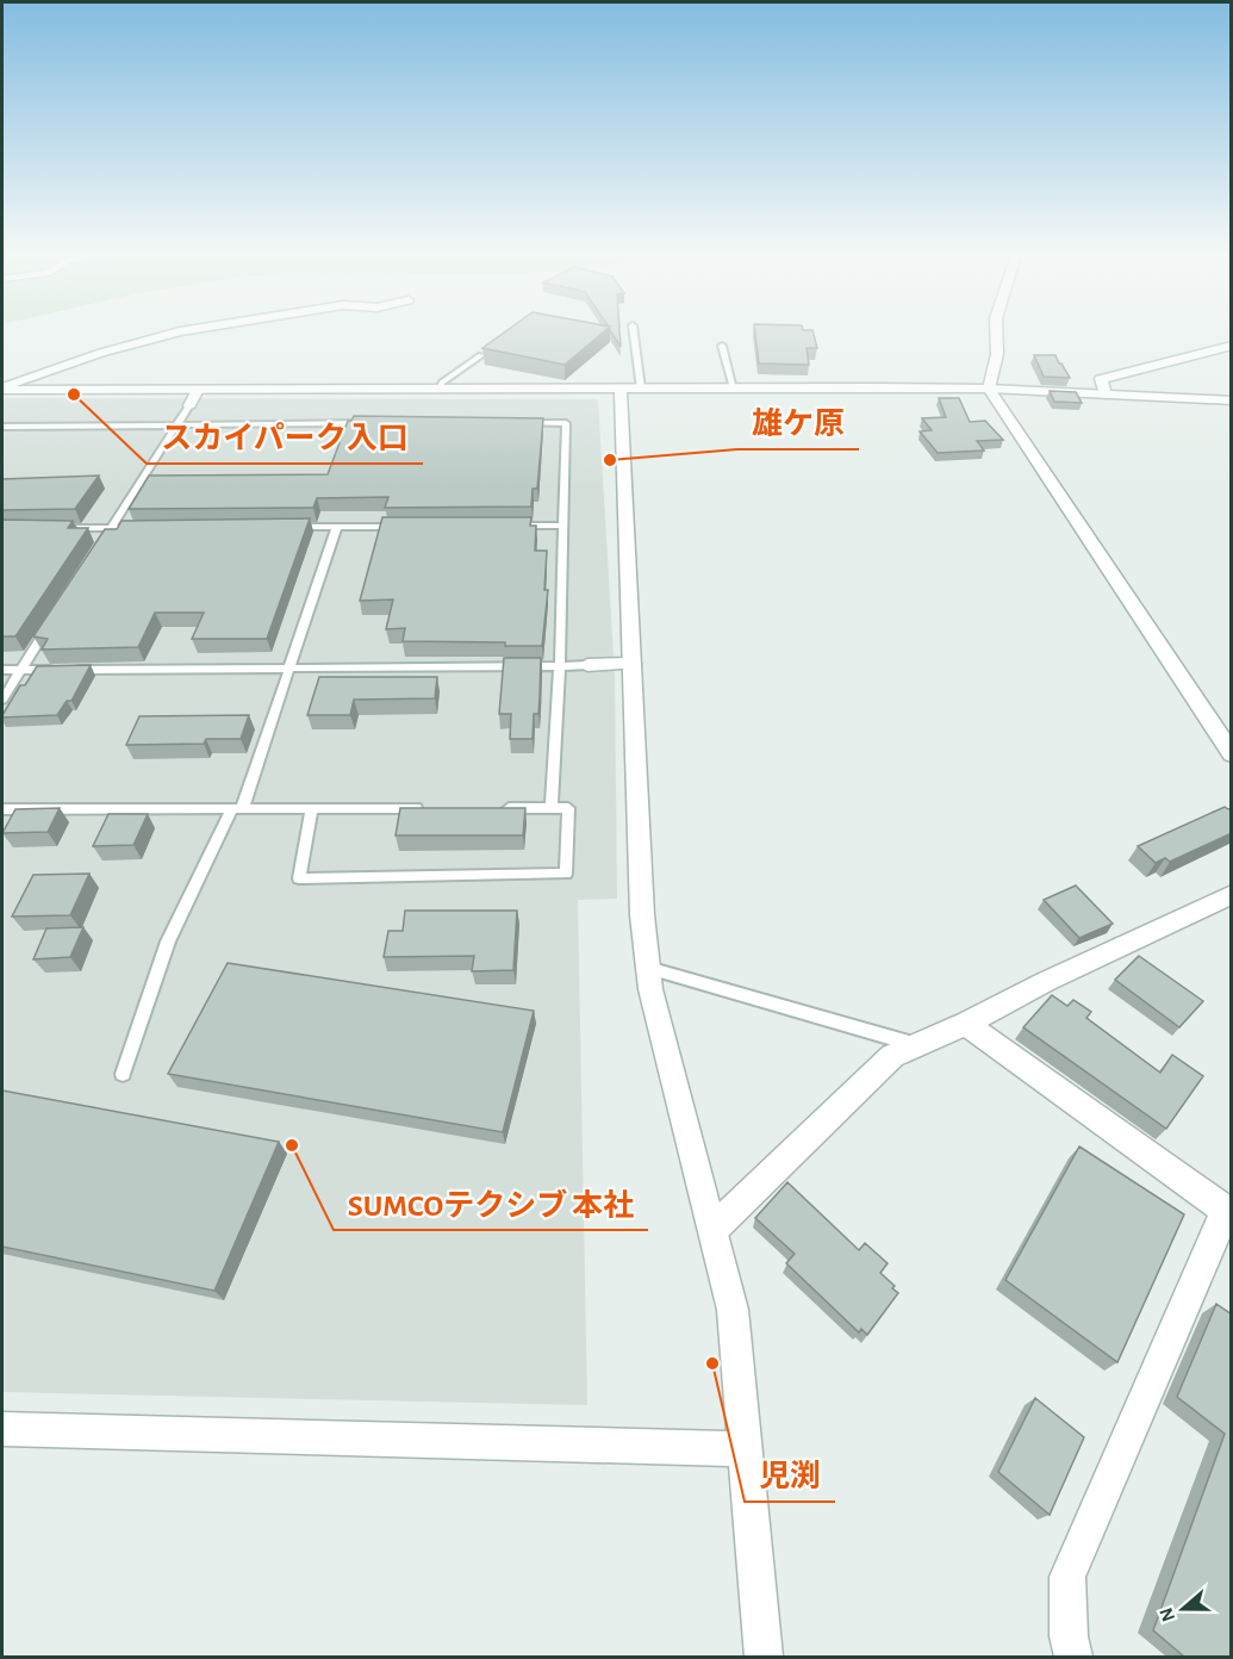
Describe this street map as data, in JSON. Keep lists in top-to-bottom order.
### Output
{
  "places": [
    "スカイパーク入口",
    "雄ケ原",
    "SUMCOテクシブ 本社",
    "児渕"
  ],
  "north": "left"
}
